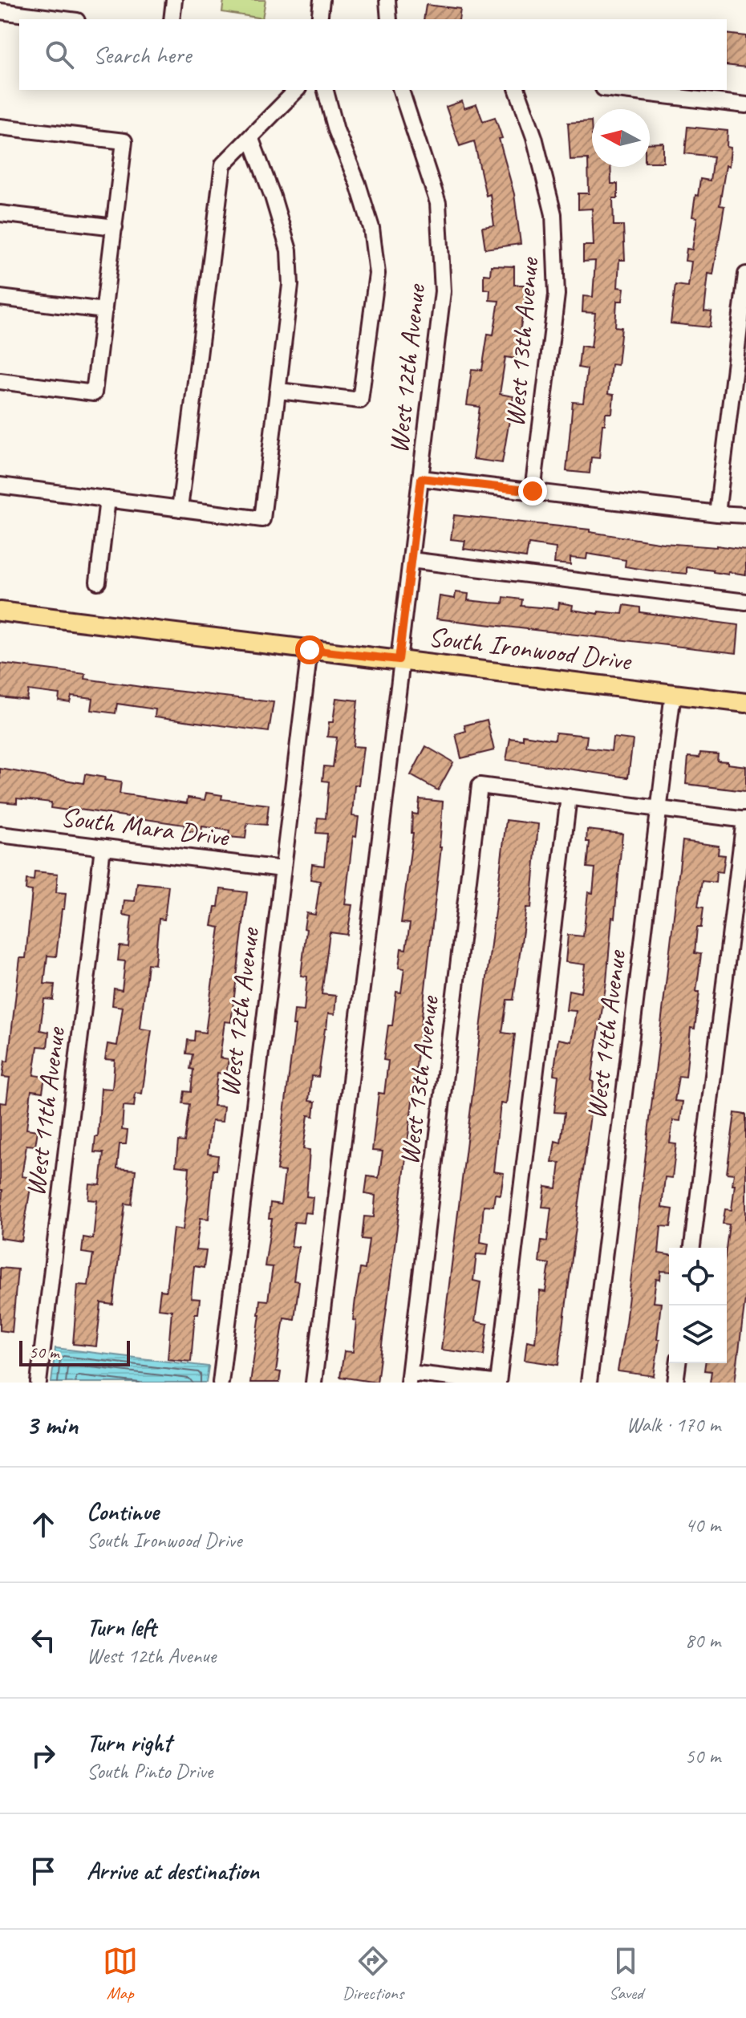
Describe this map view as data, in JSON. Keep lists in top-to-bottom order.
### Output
{
  "streets": {
    "main road": ["South Ironwood Drive"],
    "street": [
      "West 13th Avenue",
      "West 12th Avenue",
      "South Mara Drive",
      "West 14th Avenue",
      "West 11th Avenue"
    ]
  },
  "crossings": [
    ["West 12th Avenue", "South Ironwood Drive"],
    ["West 12th Avenue", "South Mara Drive"],
    ["South Ironwood Drive", "West 14th Avenue"],
    ["South Mara Drive", "West 11th Avenue"]
  ],
  "scale_bar": "50 m",
  "north": "left",
  "page": {
    "search": "Search here",
    "scale": "50 m",
    "heading": ["3 min", "Walk · 170 m"],
    "list": [
      ["Continue", "South Ironwood Drive", "40 m"],
      ["Turn left", "West 12th Avenue", "80 m"],
      ["Turn right", "South Pinto Drive", "50 m"],
      "Arrive at destination"
    ],
    "nav": ["Map", "Directions", "Saved"]
  }
}
